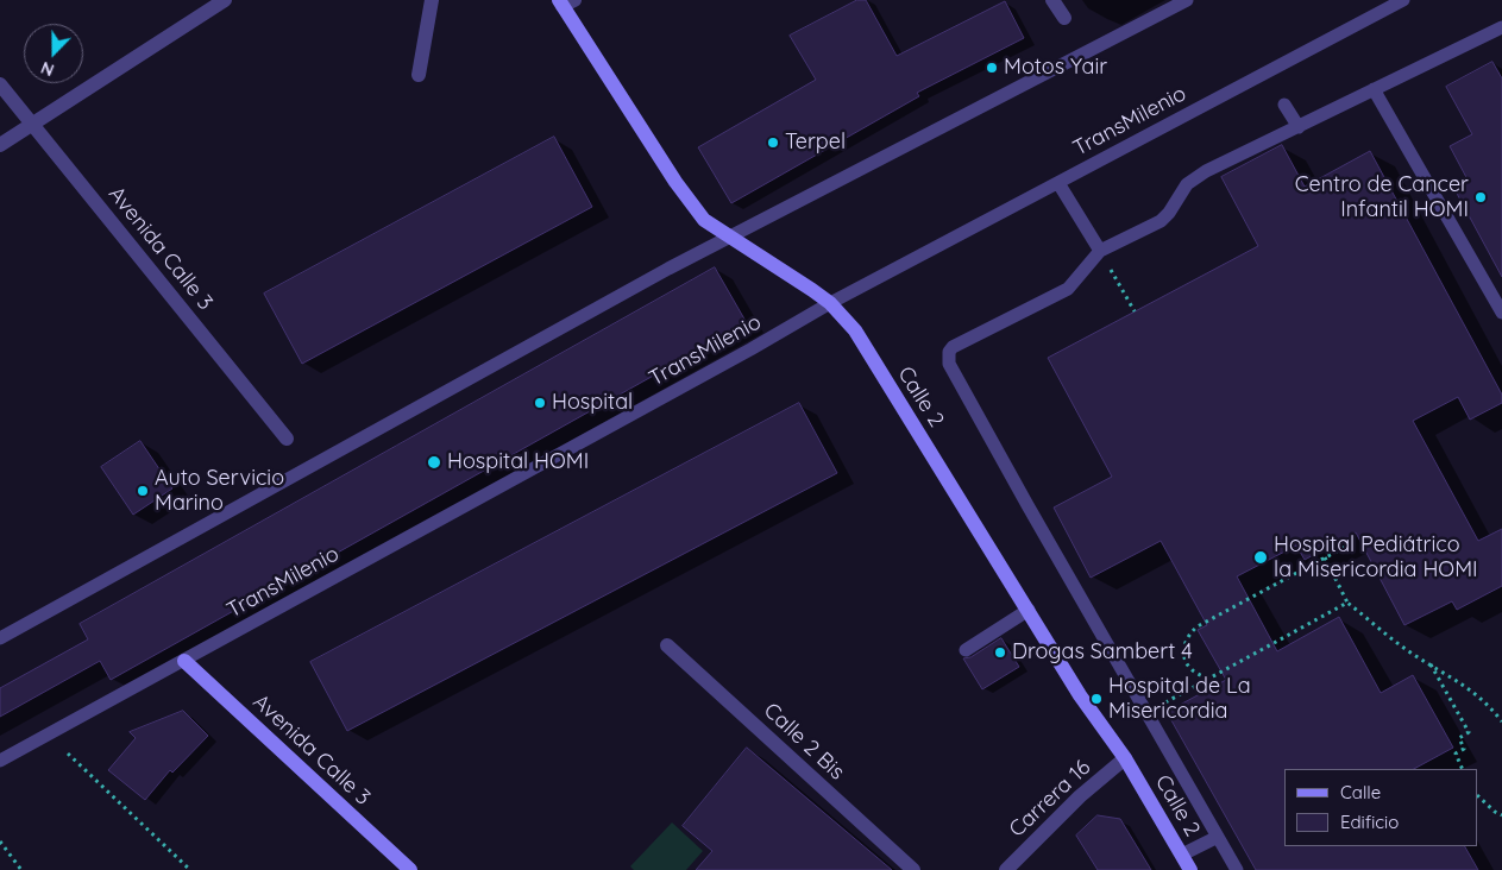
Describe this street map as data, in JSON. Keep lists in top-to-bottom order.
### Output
{
  "streets": {
    "street": [
      "Avenida Calle 3",
      "Calle 2",
      "Calle 2 Bis",
      "Carrera 16"
    ],
    "lane": ["TransMilenio"]
  },
  "crossings": [
    ["TransMilenio", "Avenida Calle 3"],
    ["TransMilenio", "Calle 2"],
    ["Calle 2", "Carrera 16"]
  ],
  "places": [
    "Motos Yair",
    "Terpel",
    "Centro de Cancer Infantil HOMI",
    "Hospital",
    "Hospital HOMI",
    "Auto Servicio Marino",
    "Hospital Pediátrico la Misericordia HOMI",
    "Drogas Sambert 4",
    "Hospital de La Misericordia"
  ],
  "legend": ["Calle", "Edificio"],
  "north": "bottom"
}
